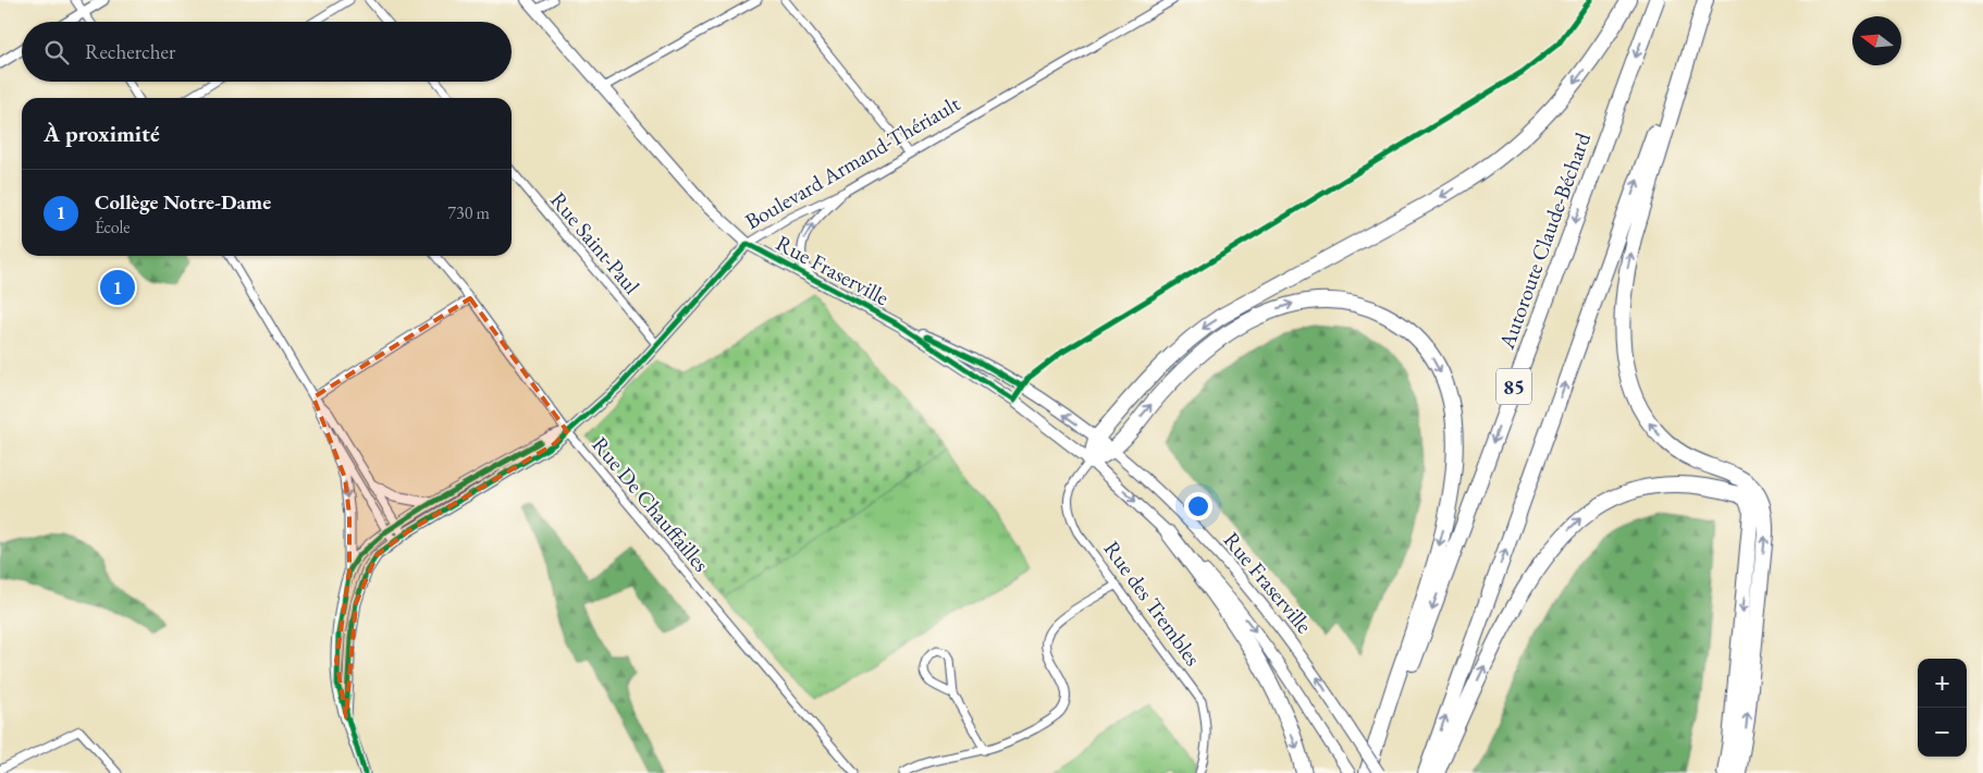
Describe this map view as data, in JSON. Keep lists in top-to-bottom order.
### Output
{
  "streets": {
    "highway": ["Autoroute Claude-Béchard", "85"],
    "main road": ["Rue Fraserville"],
    "street": [
      "Boulevard Armand-Thériault",
      "Rue Saint-Paul",
      "Rue De Chauffailles",
      "Rue des Trembles"
    ]
  },
  "crossings": [
    ["Boulevard Armand-Thériault", "Rue Saint-Paul"],
    ["Boulevard Armand-Thériault", "Rue Fraserville"],
    ["Boulevard Armand-Thériault", "Rue De Chauffailles"],
    ["Rue Fraserville", "Rue des Trembles"]
  ],
  "north": "left",
  "page": {
    "search": "Rechercher",
    "heading": "À proximité",
    "list": [
      {
        "mark": "1",
        "name": "Collège Notre-Dame",
        "note": "École",
        "value": "730 m"
      }
    ],
    "pins": "1",
    "map_buttons": ["+", "−"]
  }
}
